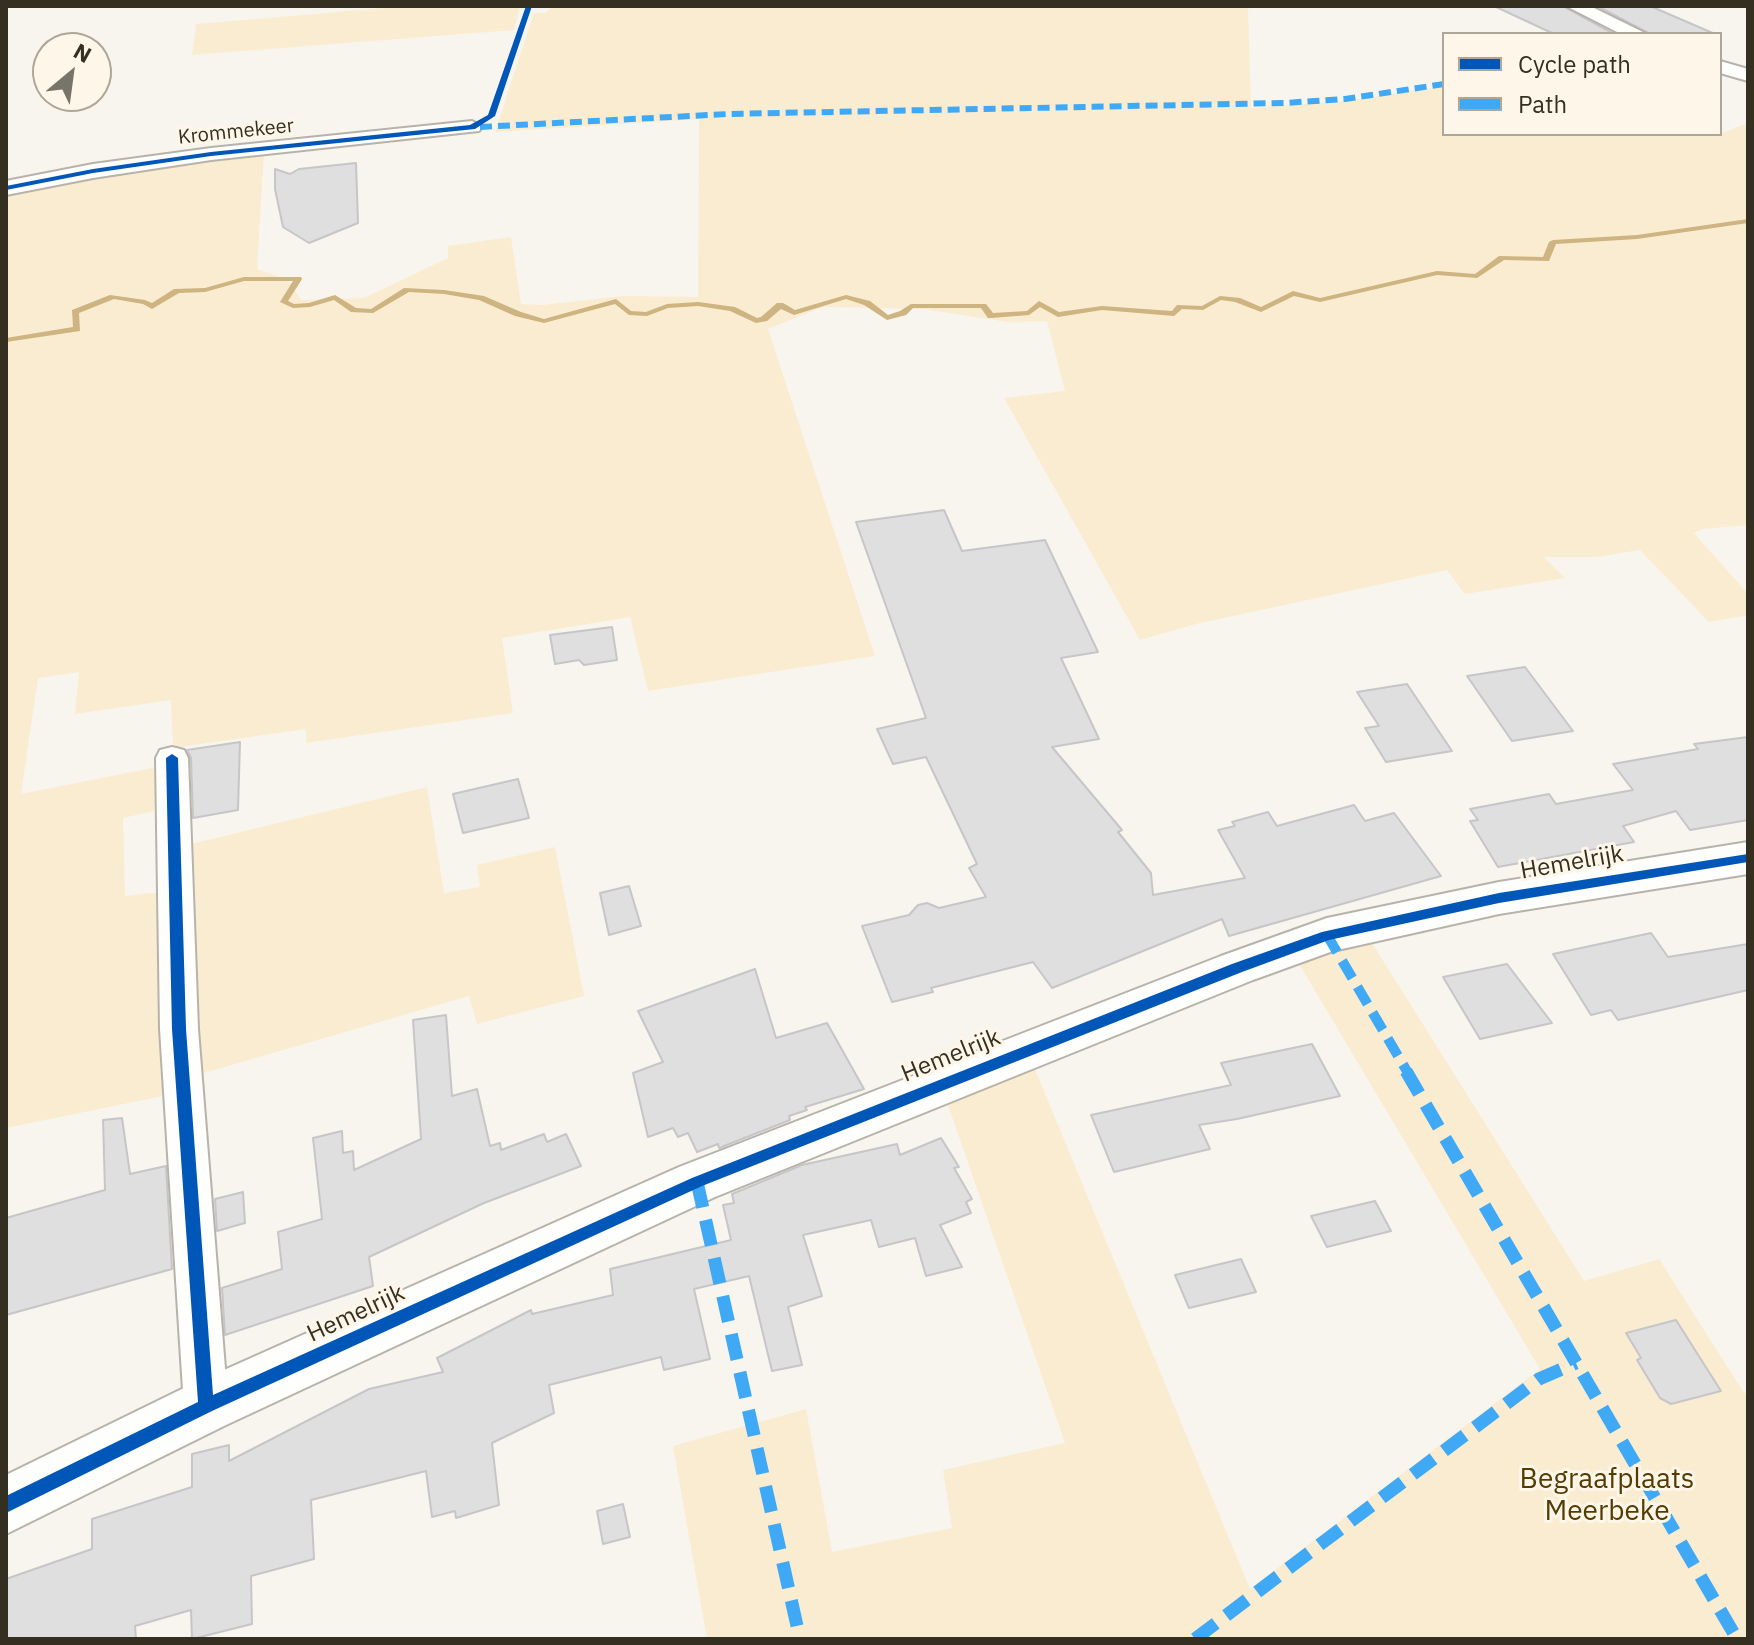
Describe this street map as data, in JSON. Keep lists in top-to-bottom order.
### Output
{
  "streets": {
    "street": ["Krommekeer", "Hemelrijk"]
  },
  "parks": ["Begraafplaats Meerbeke"],
  "legend": ["Cycle path", "Path"],
  "north": "top right"
}
